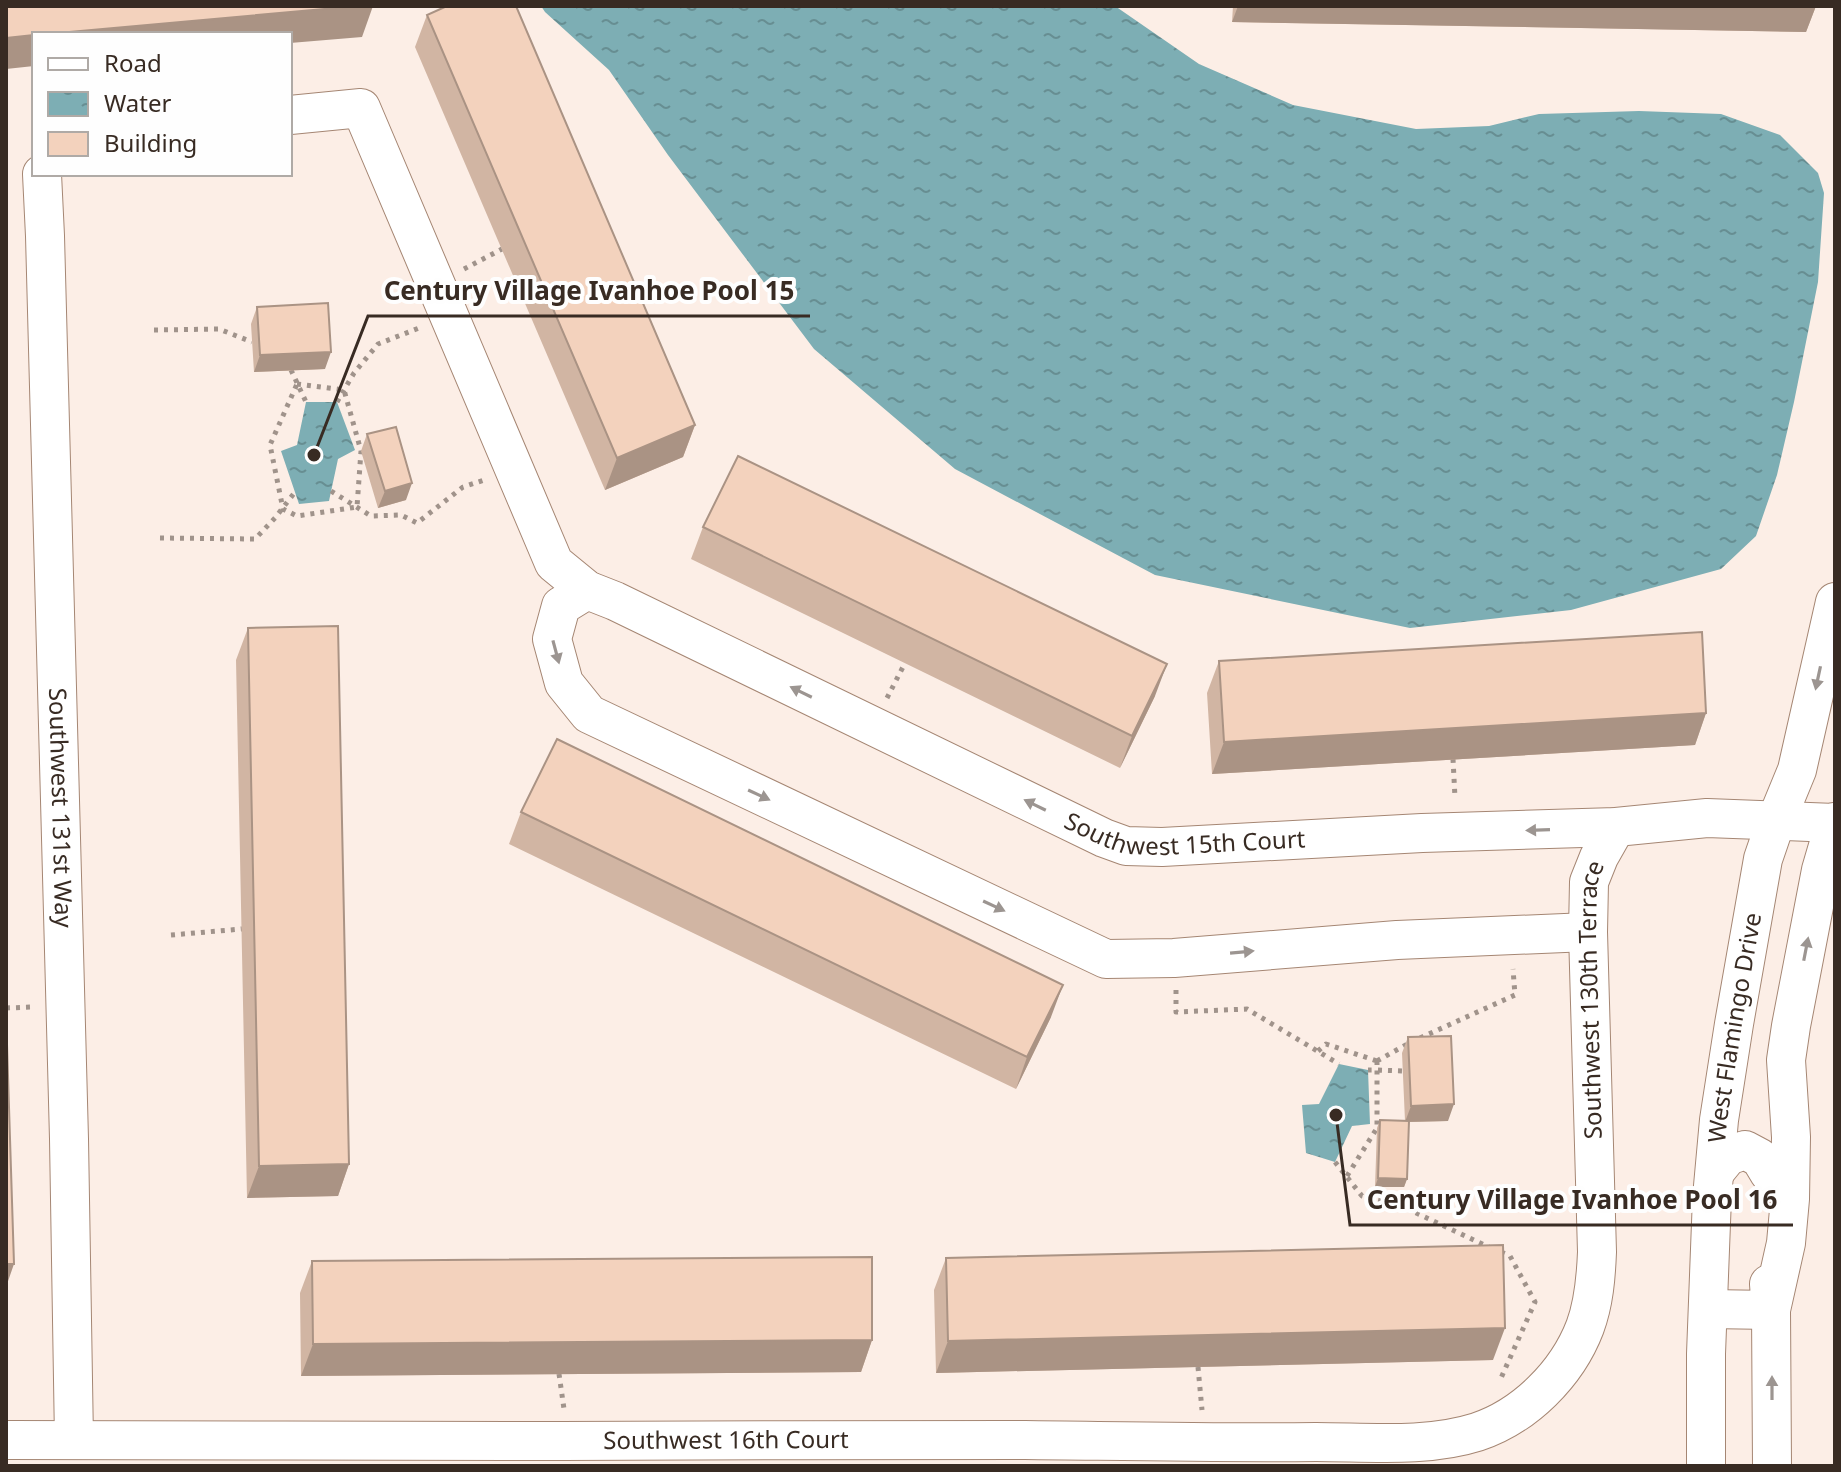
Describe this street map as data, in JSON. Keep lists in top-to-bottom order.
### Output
{
  "streets": {
    "street": [
      "Southwest 131st Way",
      "Southwest 15th Court",
      "Southwest 130th Terrace",
      "West Flamingo Drive",
      "Southwest 16th Court"
    ]
  },
  "crossings": [
    ["Southwest 131st Way", "Southwest 16th Court"],
    ["Southwest 15th Court", "Southwest 130th Terrace"],
    ["Southwest 15th Court", "West Flamingo Drive"],
    ["Southwest 130th Terrace", "Southwest 16th Court"]
  ],
  "places": ["Century Village Ivanhoe Pool 15", "Century Village Ivanhoe Pool 16"],
  "legend": ["Road", "Water", "Building"]
}
